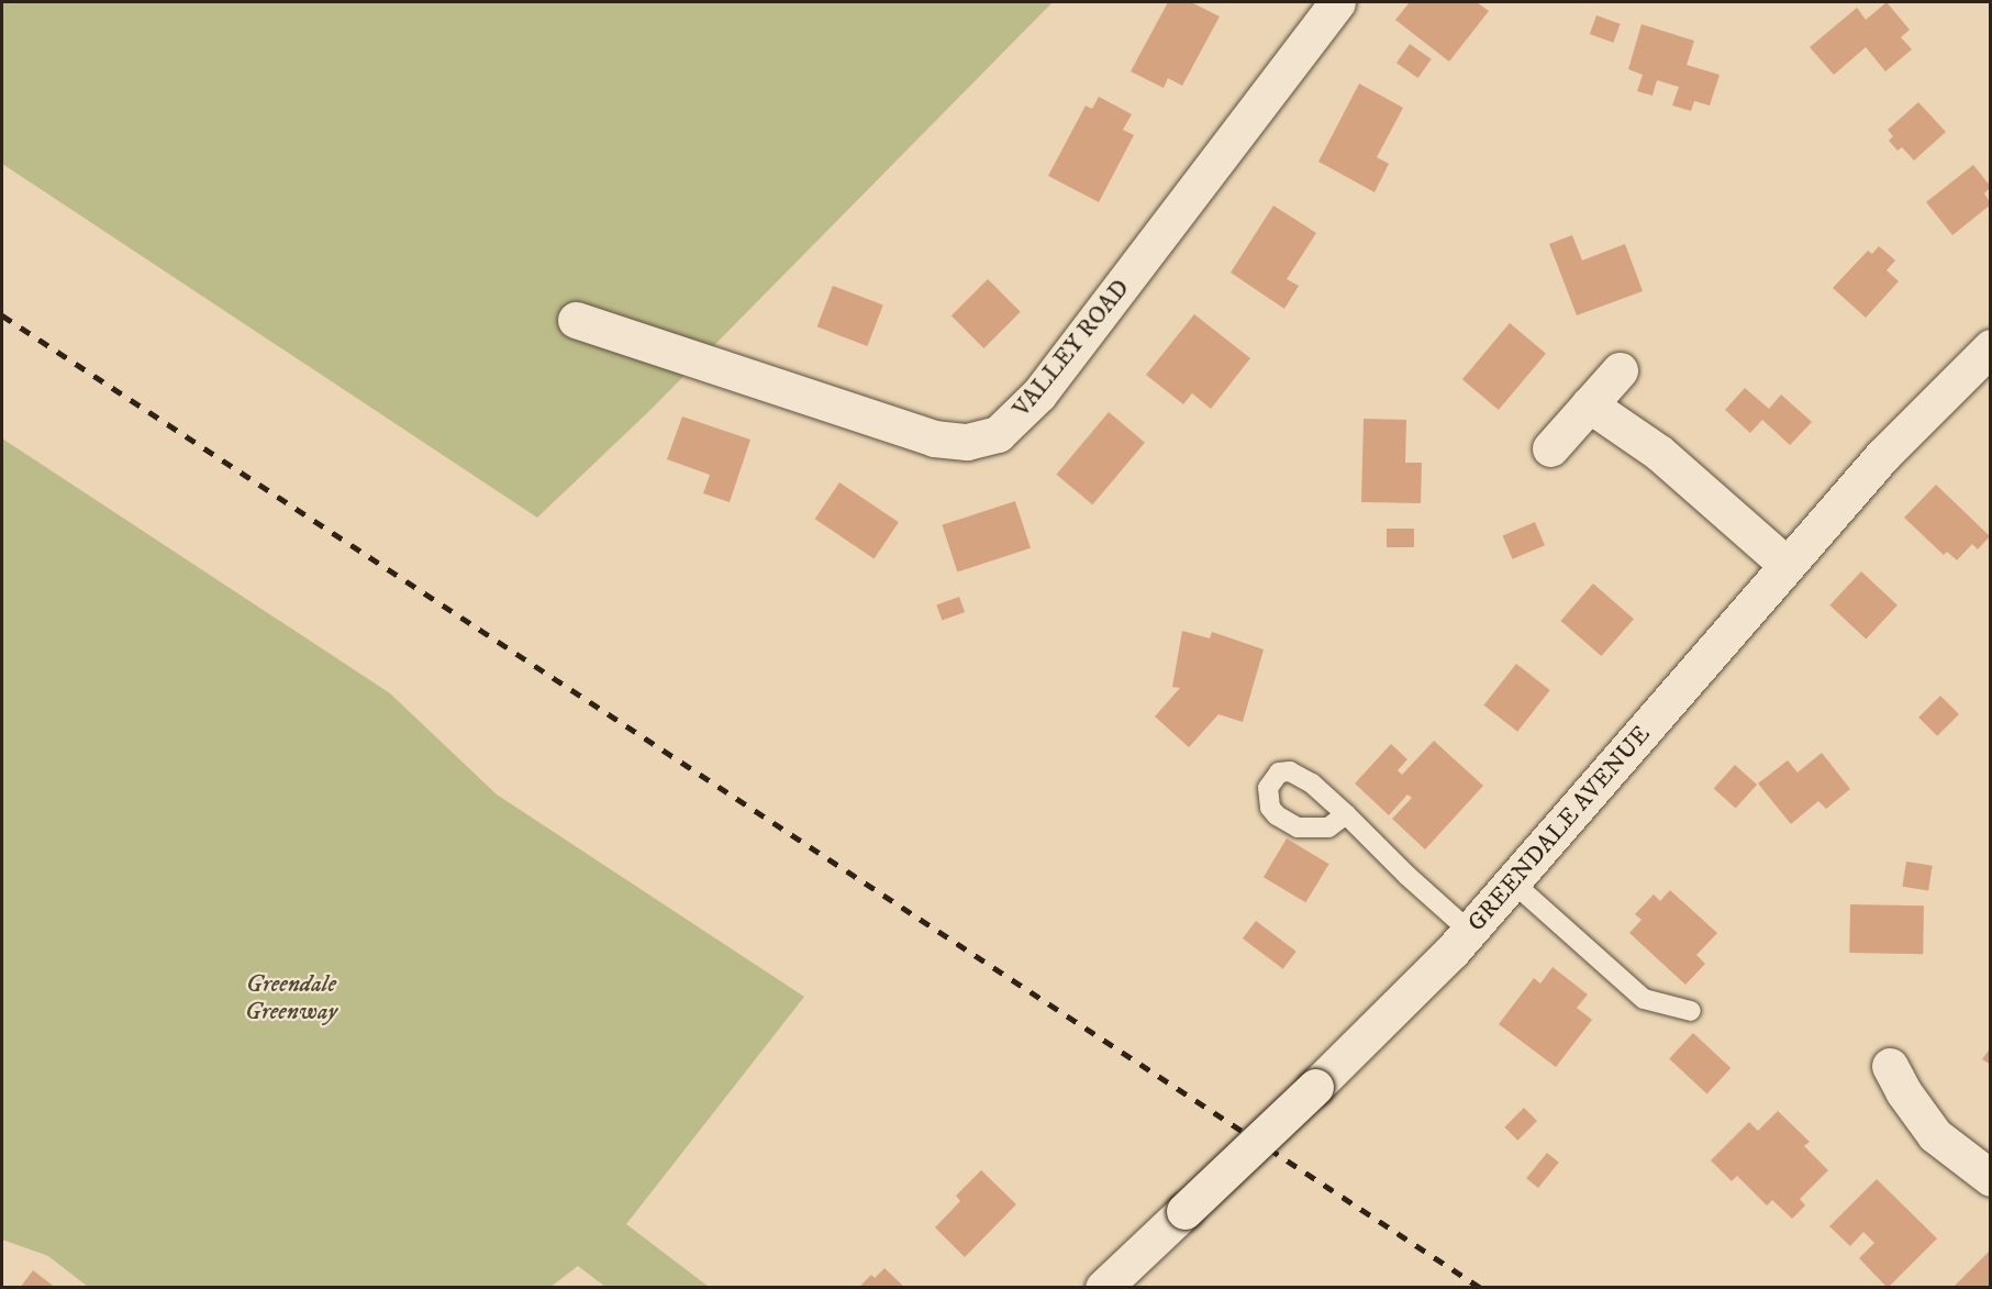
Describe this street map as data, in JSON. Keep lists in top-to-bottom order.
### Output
{
  "streets": {
    "street": ["VALLEY ROAD", "GREENDALE AVENUE"]
  },
  "parks": ["Greendale Greenway"]
}
